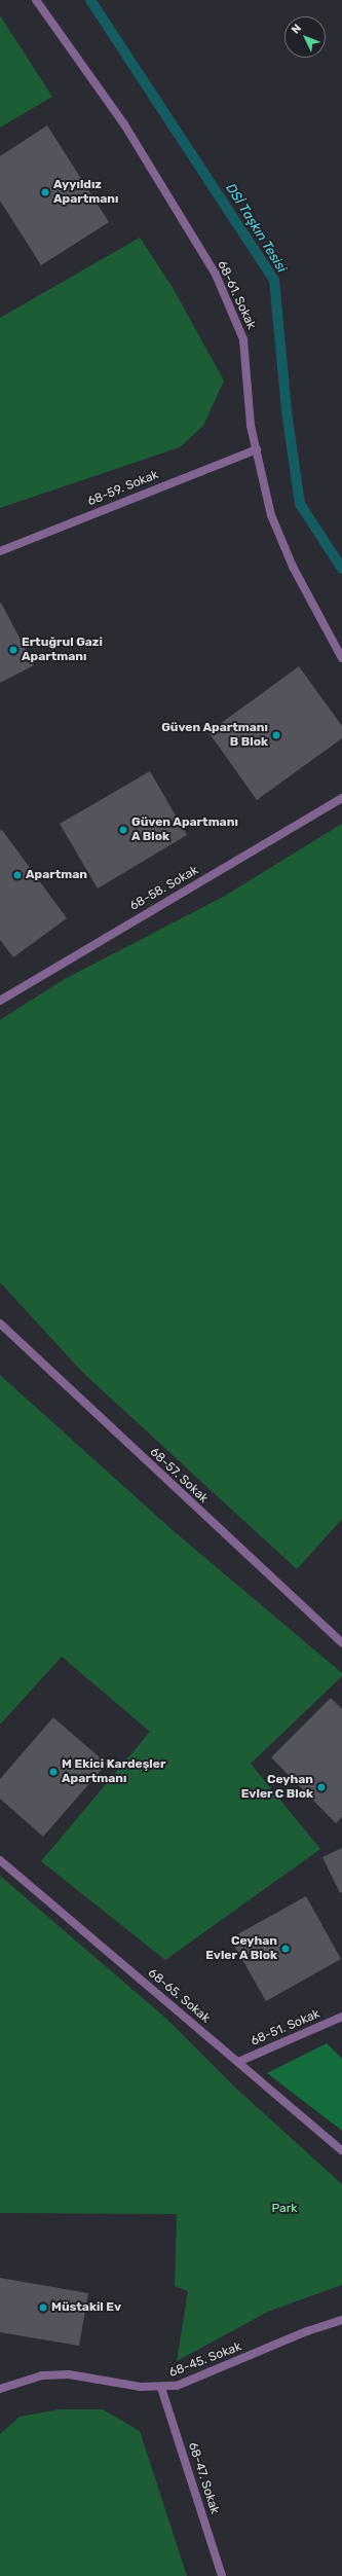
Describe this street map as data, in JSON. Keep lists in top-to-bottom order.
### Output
{
  "streets": {
    "street": [
      "68-61. Sokak",
      "68-59. Sokak",
      "68-58. Sokak",
      "68-57. Sokak",
      "68-65. Sokak",
      "68-51. Sokak",
      "68-45. Sokak",
      "68-47. Sokak"
    ]
  },
  "crossings": [
    ["68-61. Sokak", "68-59. Sokak"],
    ["68-65. Sokak", "68-51. Sokak"],
    ["68-45. Sokak", "68-47. Sokak"]
  ],
  "water": ["DSİ Taşkın Tesisi"],
  "parks": ["Park"],
  "places": [
    "Ayyıldız Apartmanı",
    "Ertuğrul Gazi Apartmanı",
    "Güven Apartmanı B Blok",
    "Güven Apartmanı A Blok",
    "Apartman",
    "M Ekici Kardeşler Apartmanı",
    "Ceyhan Evler C Blok",
    "Ceyhan Evler A Blok",
    "Müstakil Ev"
  ],
  "north": "top left"
}
